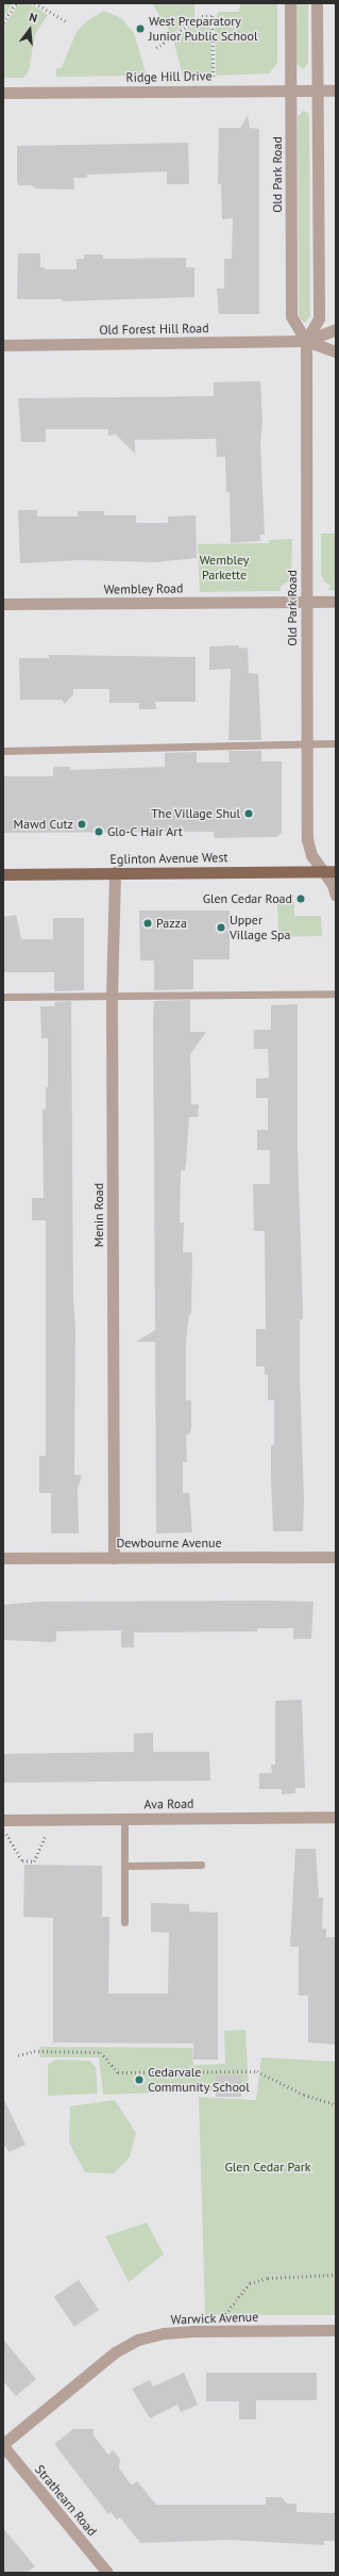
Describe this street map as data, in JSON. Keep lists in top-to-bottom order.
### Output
{
  "streets": {
    "main road": ["Eglinton Avenue West"],
    "street": [
      "Ridge Hill Drive",
      "Old Park Road",
      "Old Forest Hill Road",
      "Wembley Road",
      "Menin Road",
      "Dewbourne Avenue",
      "Ava Road",
      "Warwick Avenue",
      "Strathearn Road"
    ]
  },
  "crossings": [
    ["Ridge Hill Drive", "Old Park Road"],
    ["Old Park Road", "Old Forest Hill Road"],
    ["Old Park Road", "Wembley Road"],
    ["Old Park Road", "Eglinton Avenue West"],
    ["Eglinton Avenue West", "Menin Road"],
    ["Menin Road", "Dewbourne Avenue"],
    ["Warwick Avenue", "Strathearn Road"]
  ],
  "parks": ["Wembley Parkette", "Glen Cedar Park"],
  "places": [
    "West Preparatory Junior Public School",
    "The Village Shul",
    "Mawd Cutz",
    "Glo-C Hair Art",
    "Glen Cedar Road",
    "Pazza",
    "Upper Village Spa",
    "Cedarvale Community School"
  ],
  "north": "top"
}
